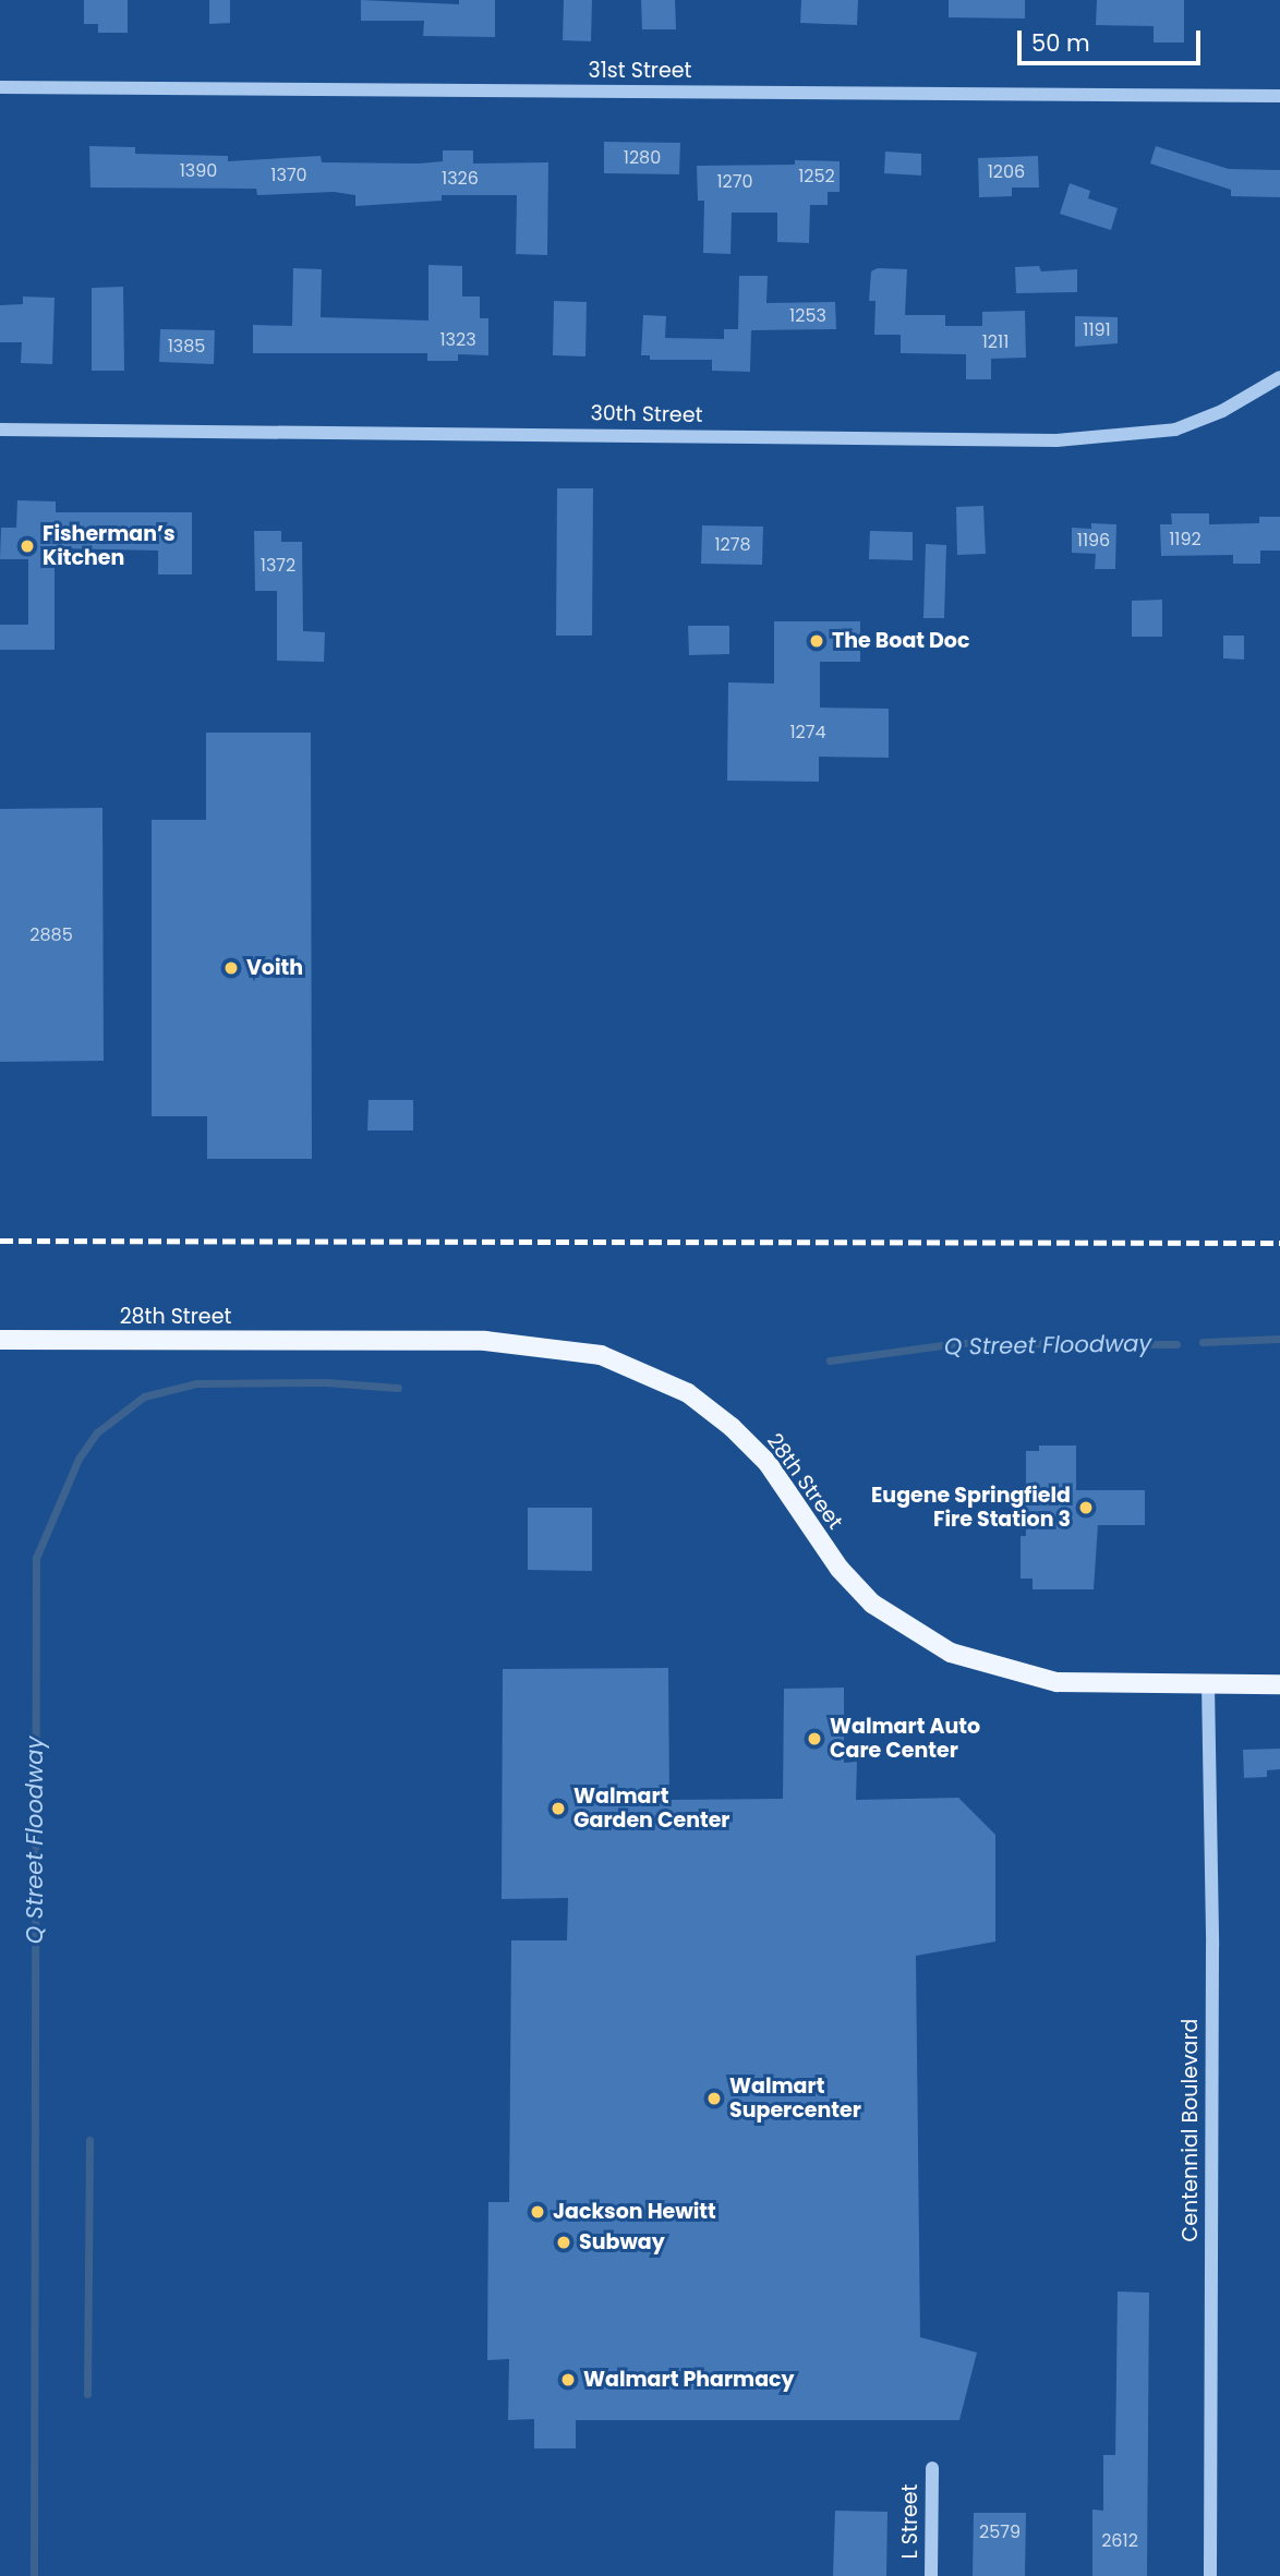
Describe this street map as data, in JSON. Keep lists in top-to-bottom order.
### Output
{
  "streets": {
    "main road": ["28th Street"],
    "street": [
      "31st Street",
      "30th Street",
      "Centennial Boulevard",
      "L Street"
    ]
  },
  "crossings": [
    ["28th Street", "Centennial Boulevard"]
  ],
  "water": ["Q Street Floodway"],
  "places": [
    "Fisherman’s Kitchen",
    "The Boat Doc",
    "Voith",
    "Eugene Springfield Fire Station 3",
    "Walmart Auto Care Center",
    "Walmart Garden Center",
    "Walmart Supercenter",
    "Jackson Hewitt",
    "Subway",
    "Walmart Pharmacy"
  ],
  "house_numbers": [
    "1280",
    "1390",
    "1206",
    "1370",
    "1252",
    "1326",
    "1270",
    "1253",
    "1191",
    "1323",
    "1211",
    "1385",
    "1192",
    "1196",
    "1278",
    "1372",
    "1274",
    "2885",
    "2579",
    "2612"
  ],
  "scale_bar": "50 m"
}
